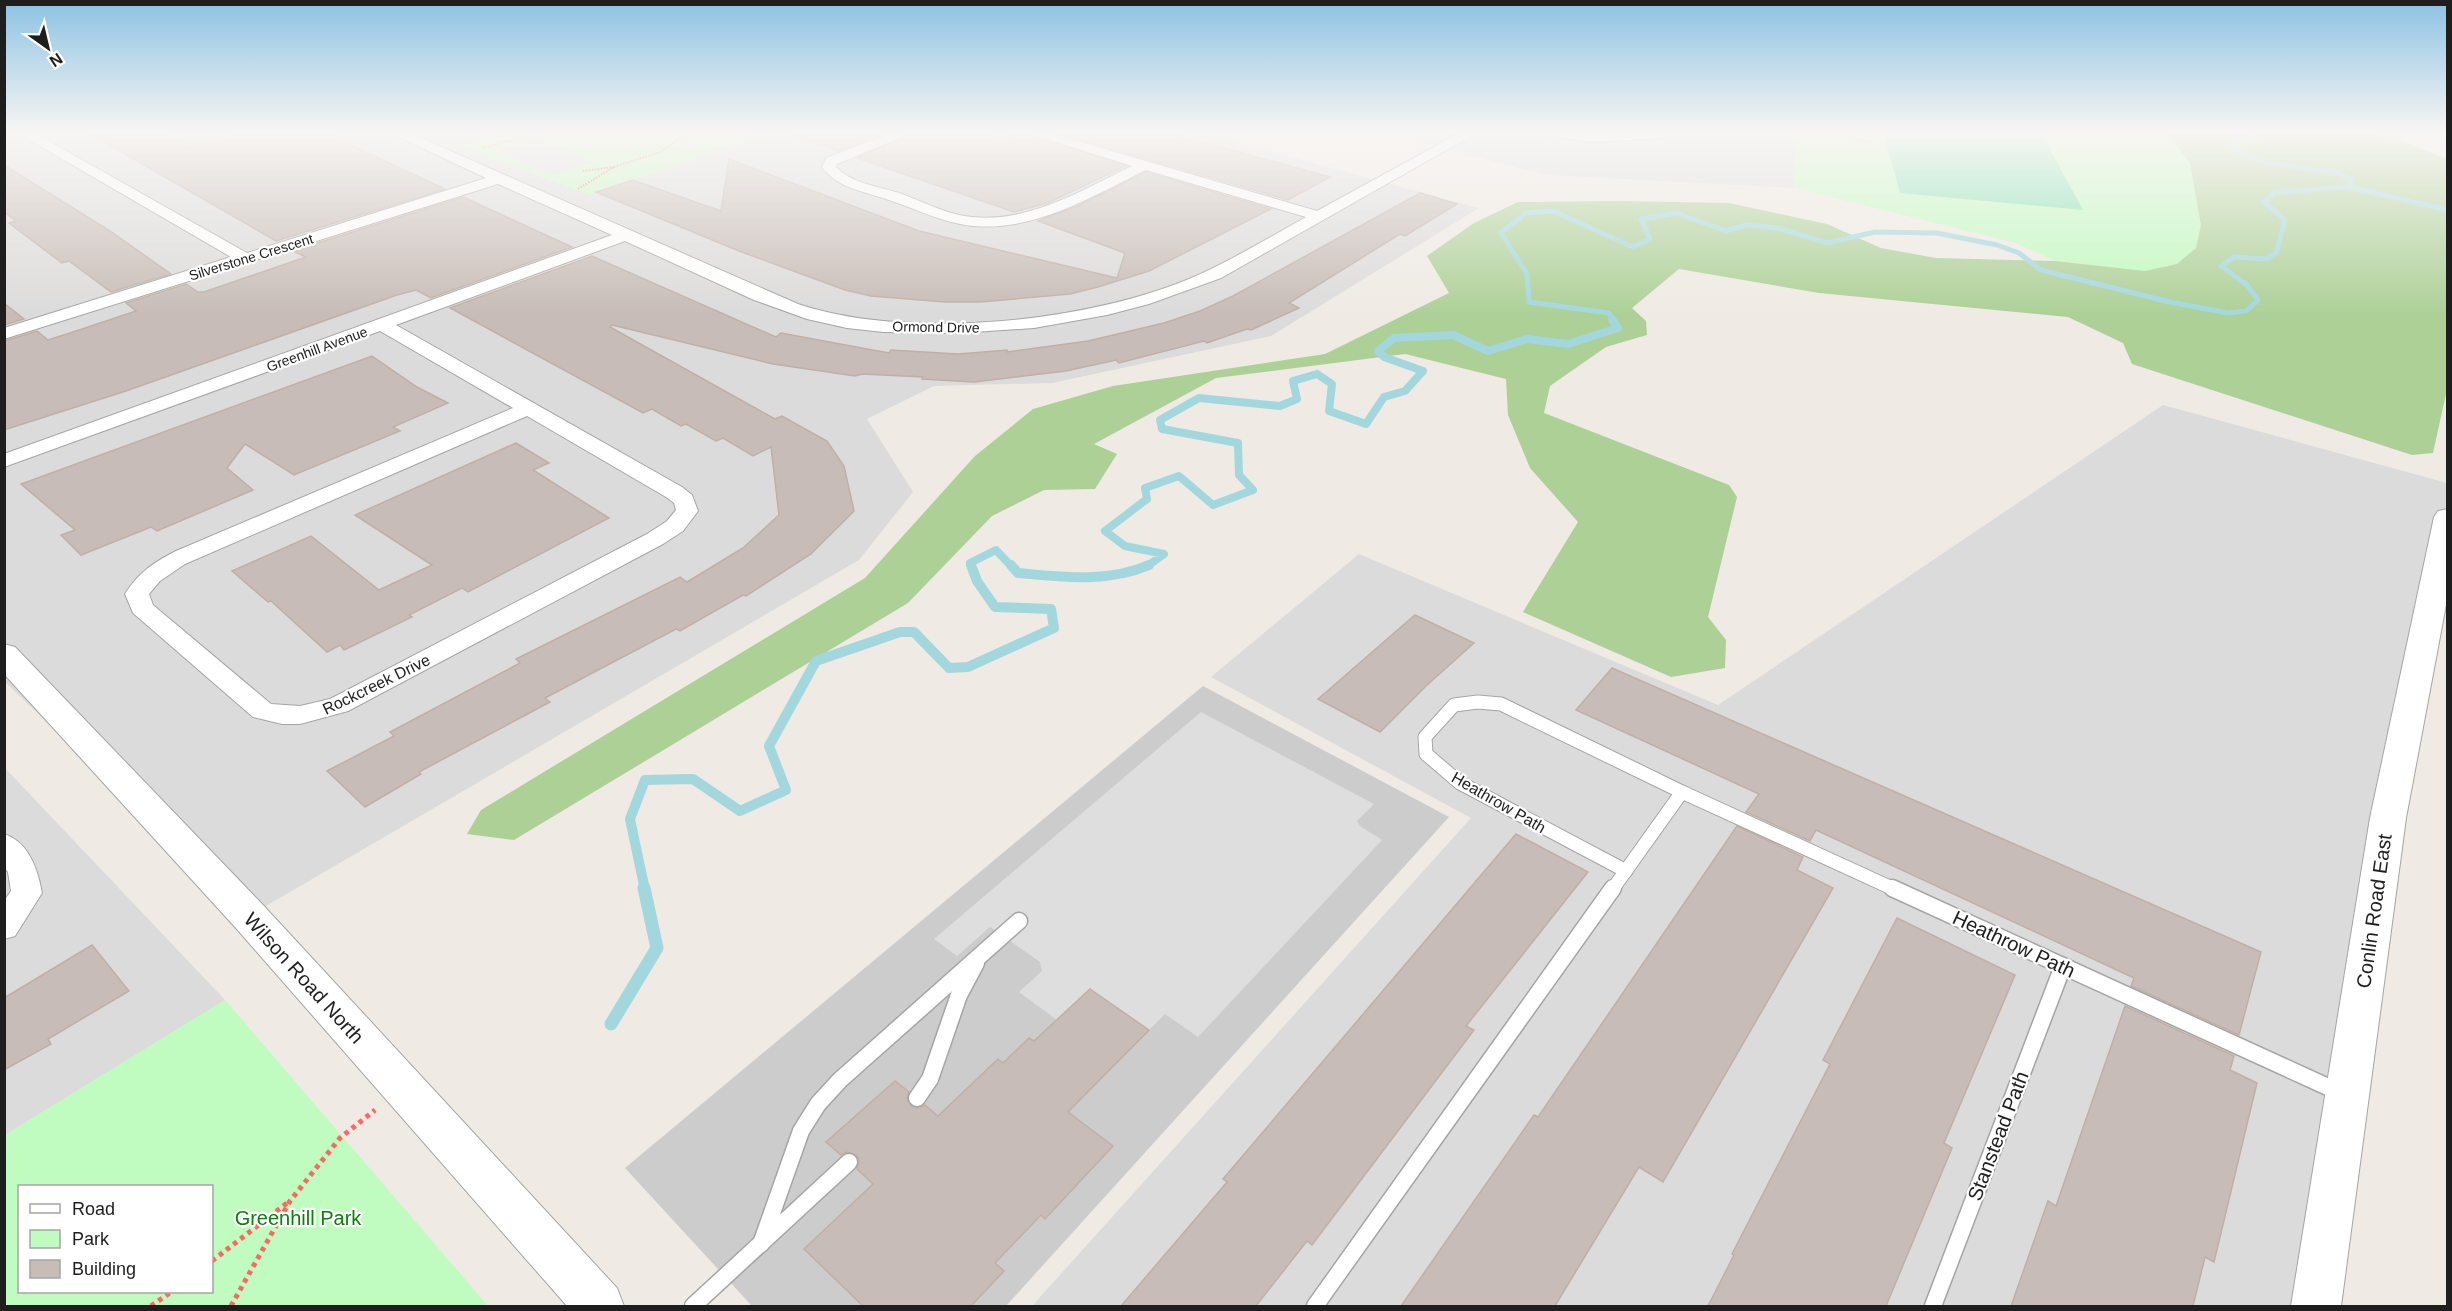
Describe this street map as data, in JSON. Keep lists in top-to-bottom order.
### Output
{
  "streets": {
    "street": [
      "Silverstone Crescent",
      "Ormond Drive",
      "Greenhill Avenue",
      "Rockcreek Drive",
      "Conlin Road East",
      "Wilson Road North"
    ],
    "lane": ["Heathrow Path", "Stanstead Path"]
  },
  "crossings": [
    ["Ormond Drive", "Greenhill Avenue"],
    ["Greenhill Avenue", "Rockcreek Drive"],
    ["Heathrow Path", "Conlin Road East"],
    ["Heathrow Path", "Stanstead Path"]
  ],
  "parks": ["Greenhill Park"],
  "legend": ["Road", "Park", "Building"],
  "north": "bottom right"
}
